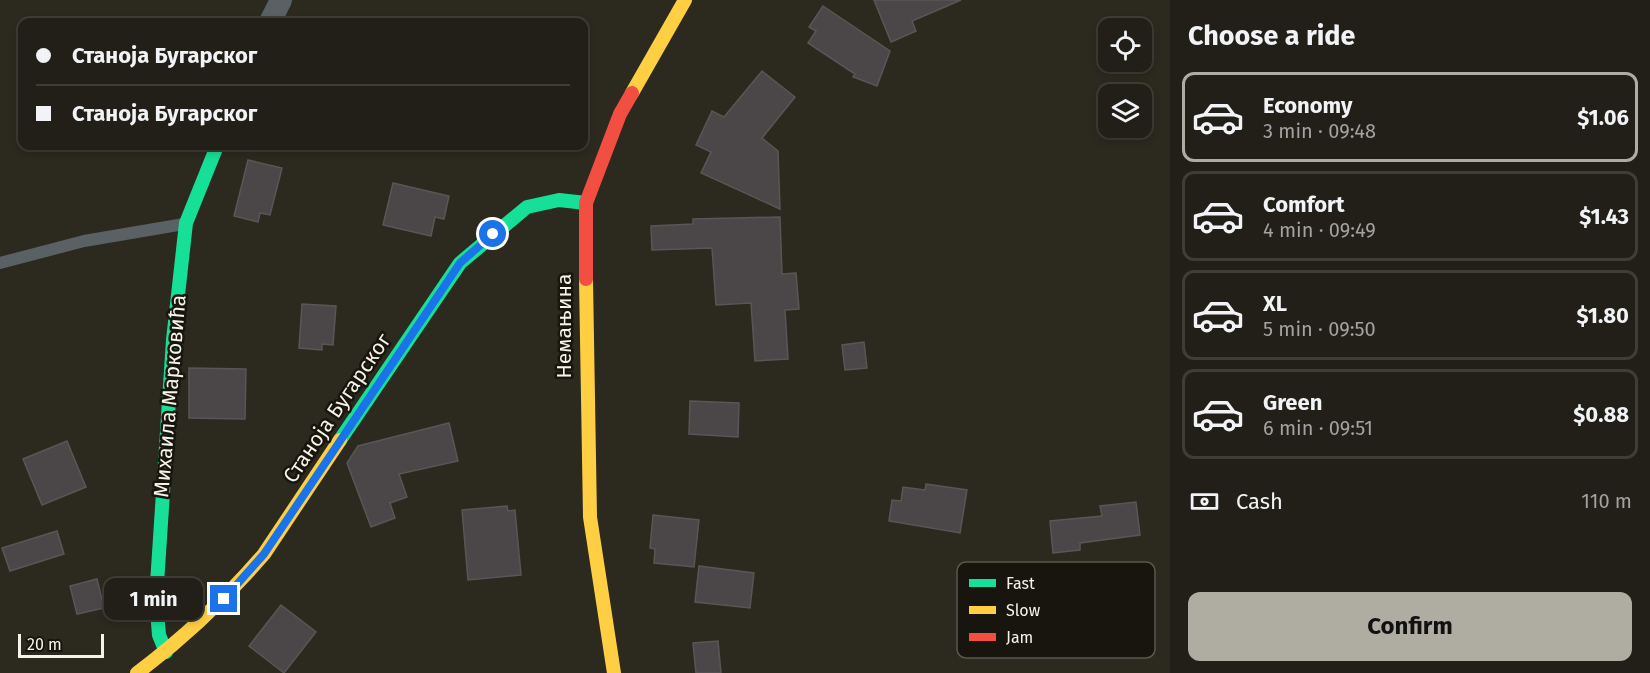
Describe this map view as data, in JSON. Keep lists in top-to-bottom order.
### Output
{
  "streets": {
    "street": ["Немањина", "Михаила Марковића", "Станоја Бугарског"]
  },
  "crossings": [
    ["Немањина", "Станоја Бугарског"],
    ["Михаила Марковића", "Станоја Бугарског"]
  ],
  "legend": ["Fast", "Slow", "Jam"],
  "scale_bar": "20 m",
  "page": {
    "heading": "Choose a ride",
    "banner": ["Станоја Бугарског", "Станоја Бугарског"],
    "list": [
      {
        "name": "Economy",
        "note": "3 min · 09:48",
        "value": "$1.06"
      },
      {
        "name": "Comfort",
        "note": "4 min · 09:49",
        "value": "$1.43"
      },
      {
        "name": "XL",
        "note": "5 min · 09:50",
        "value": "$1.80"
      },
      {
        "name": "Green",
        "note": "6 min · 09:51",
        "value": "$0.88"
      }
    ],
    "pay": ["Cash", "110 m"],
    "bubble": "1 min",
    "buttons": "Confirm",
    "scale": "20 m"
  }
}
